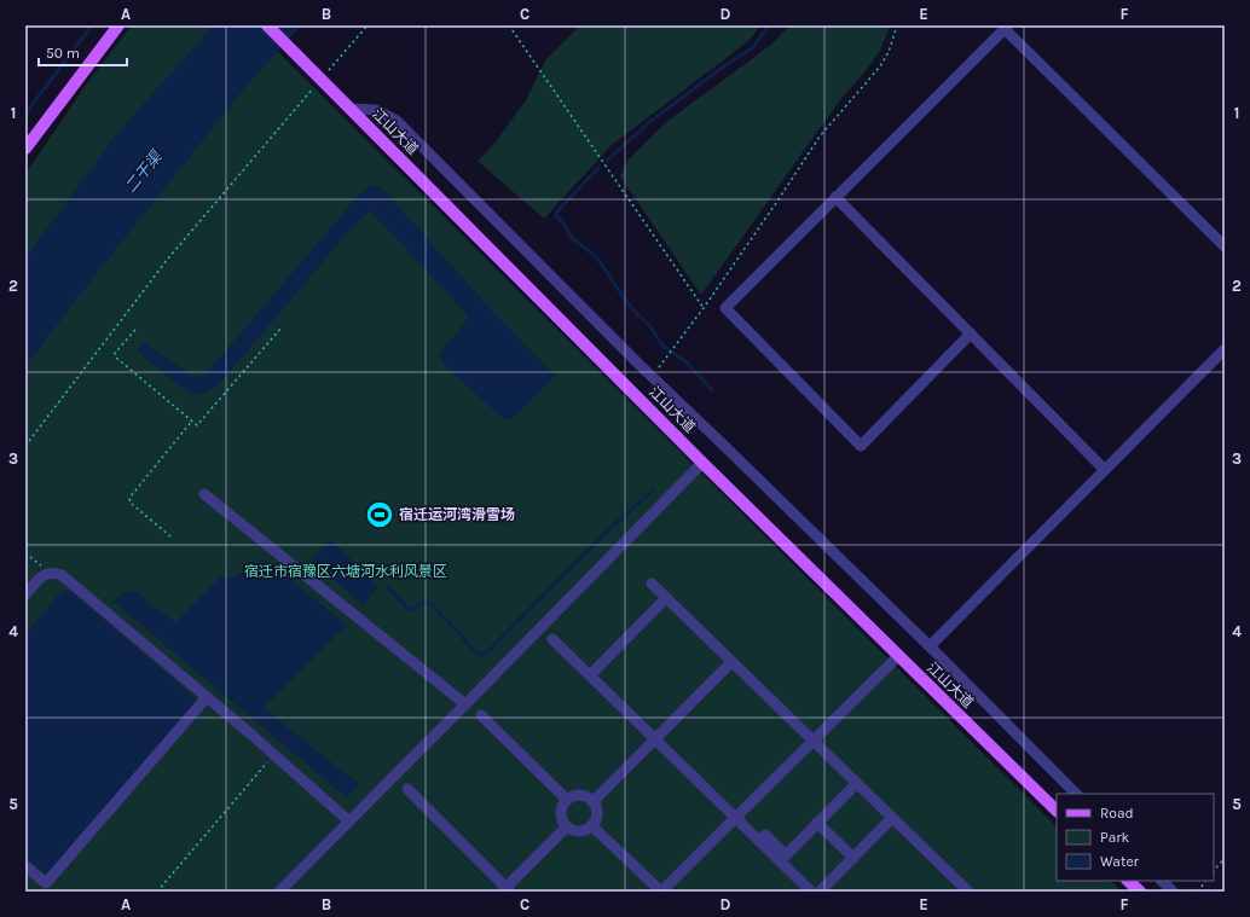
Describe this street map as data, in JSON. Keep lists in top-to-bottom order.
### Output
{
  "streets": {
    "main road": ["江山大道"]
  },
  "water": ["二干渠"],
  "parks": ["宿迁市宿豫区六塘河水利风景区"],
  "places": {
    "sports": ["宿迁运河湾滑雪场"]
  },
  "legend": ["Road", "Park", "Water"],
  "scale_bar": "50 m",
  "grid": {
    "columns": [
      "A",
      "B",
      "C",
      "D",
      "E",
      "F"
    ],
    "rows": [
      "1",
      "2",
      "3",
      "4",
      "5"
    ]
  }
}
